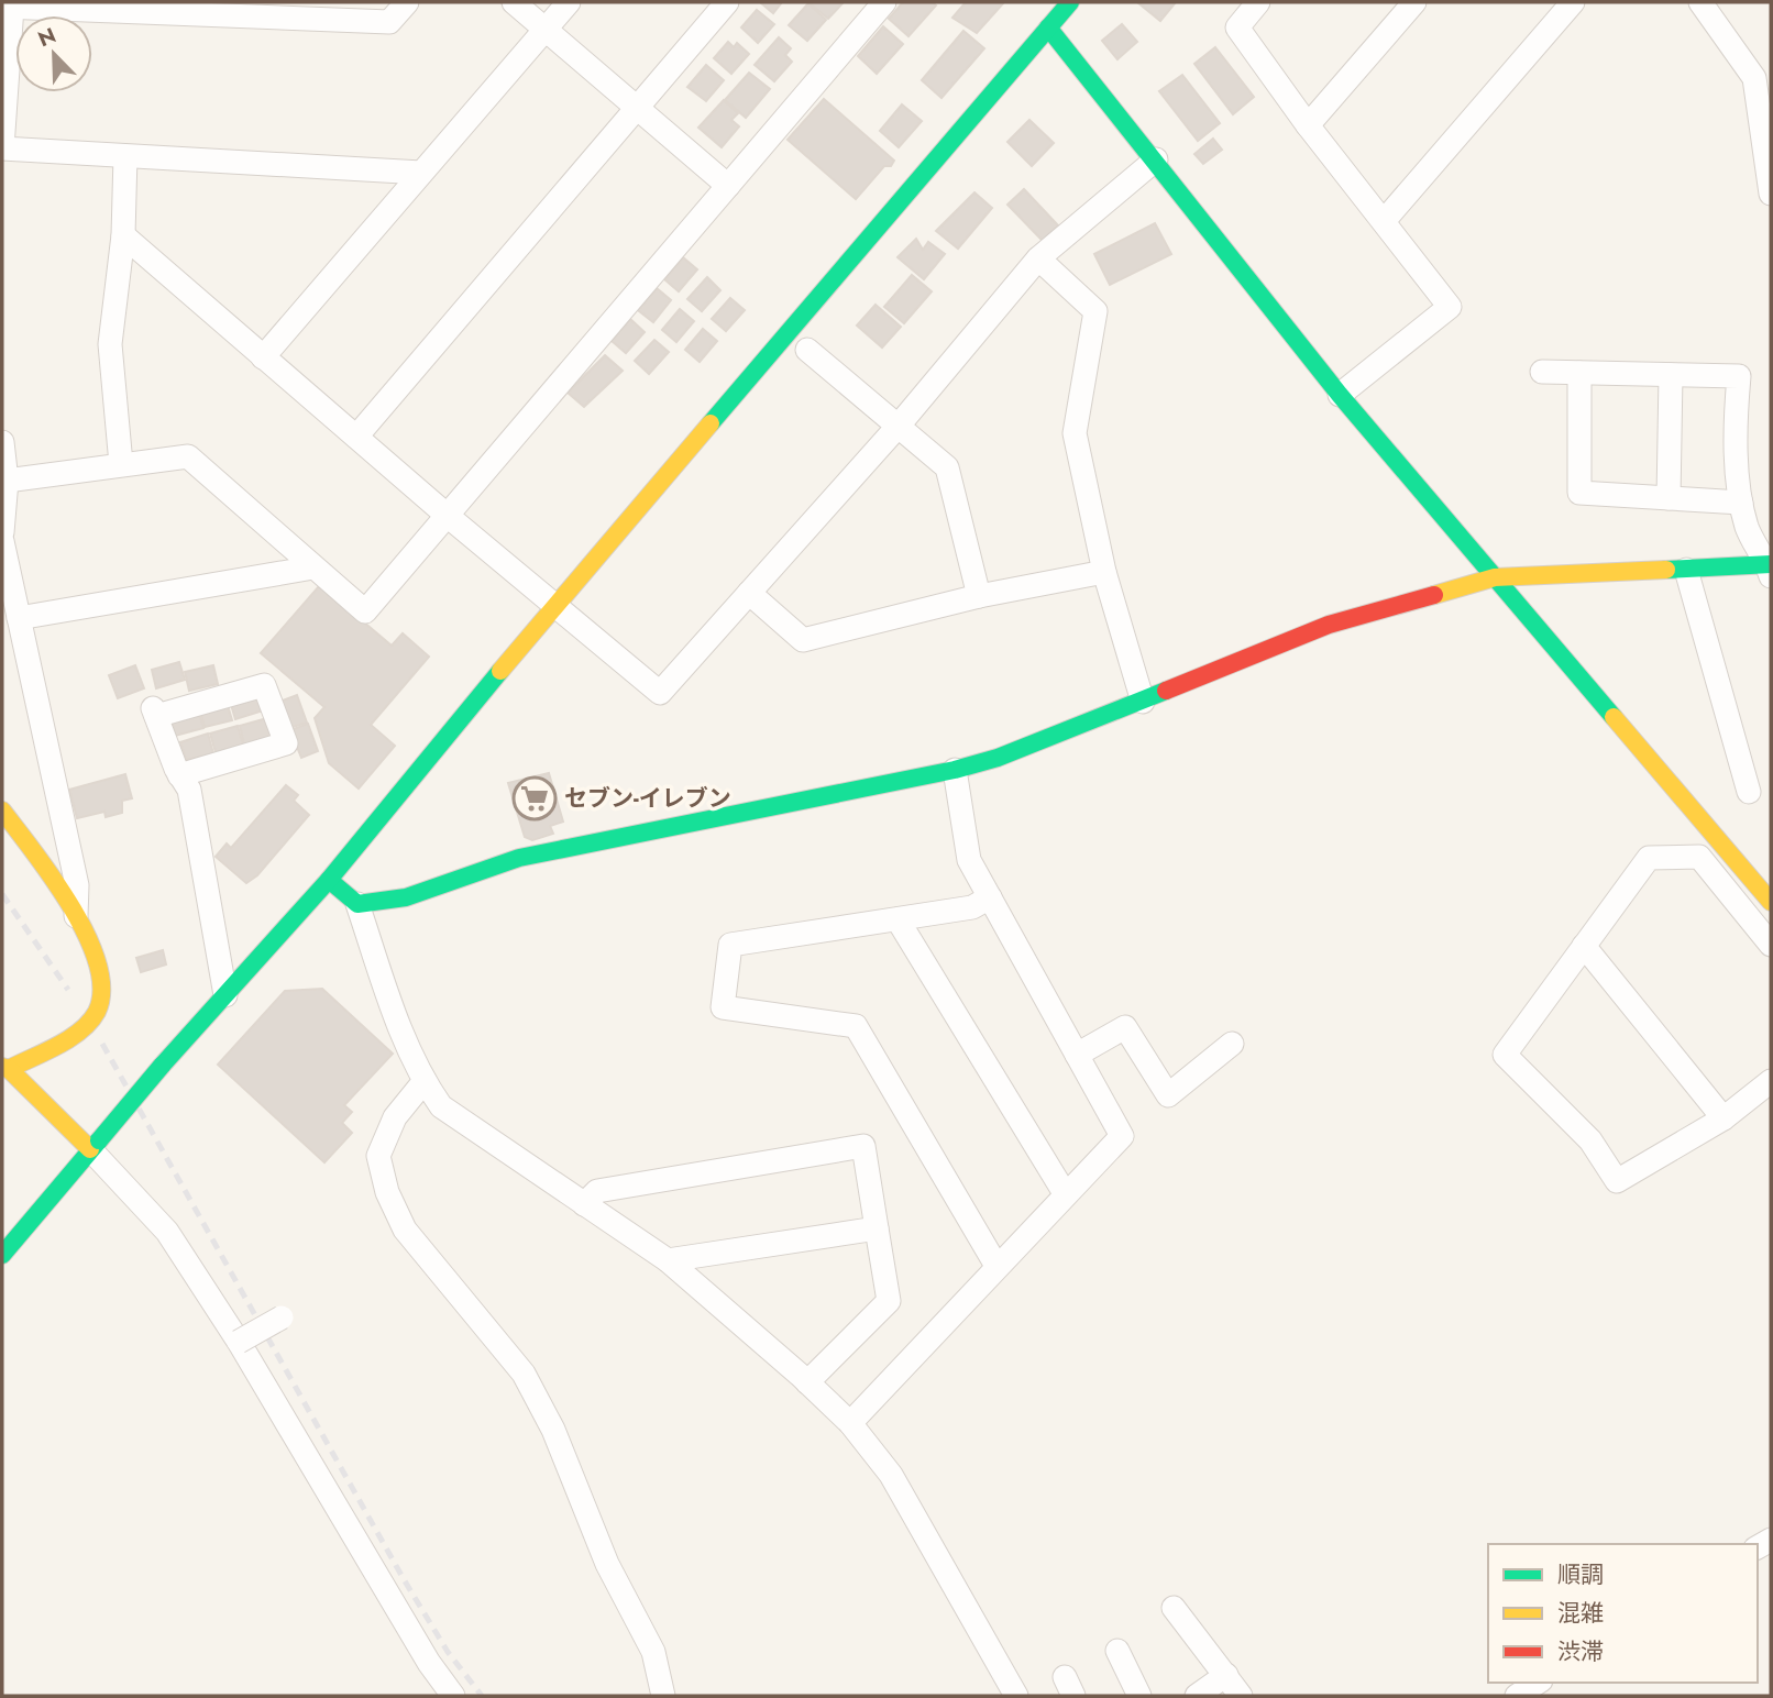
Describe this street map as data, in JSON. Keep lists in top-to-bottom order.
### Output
{
  "places": {
    "supermarket": ["セブン-イレブン"]
  },
  "legend": ["順調", "混雑", "渋滞"],
  "north": "top left"
}
